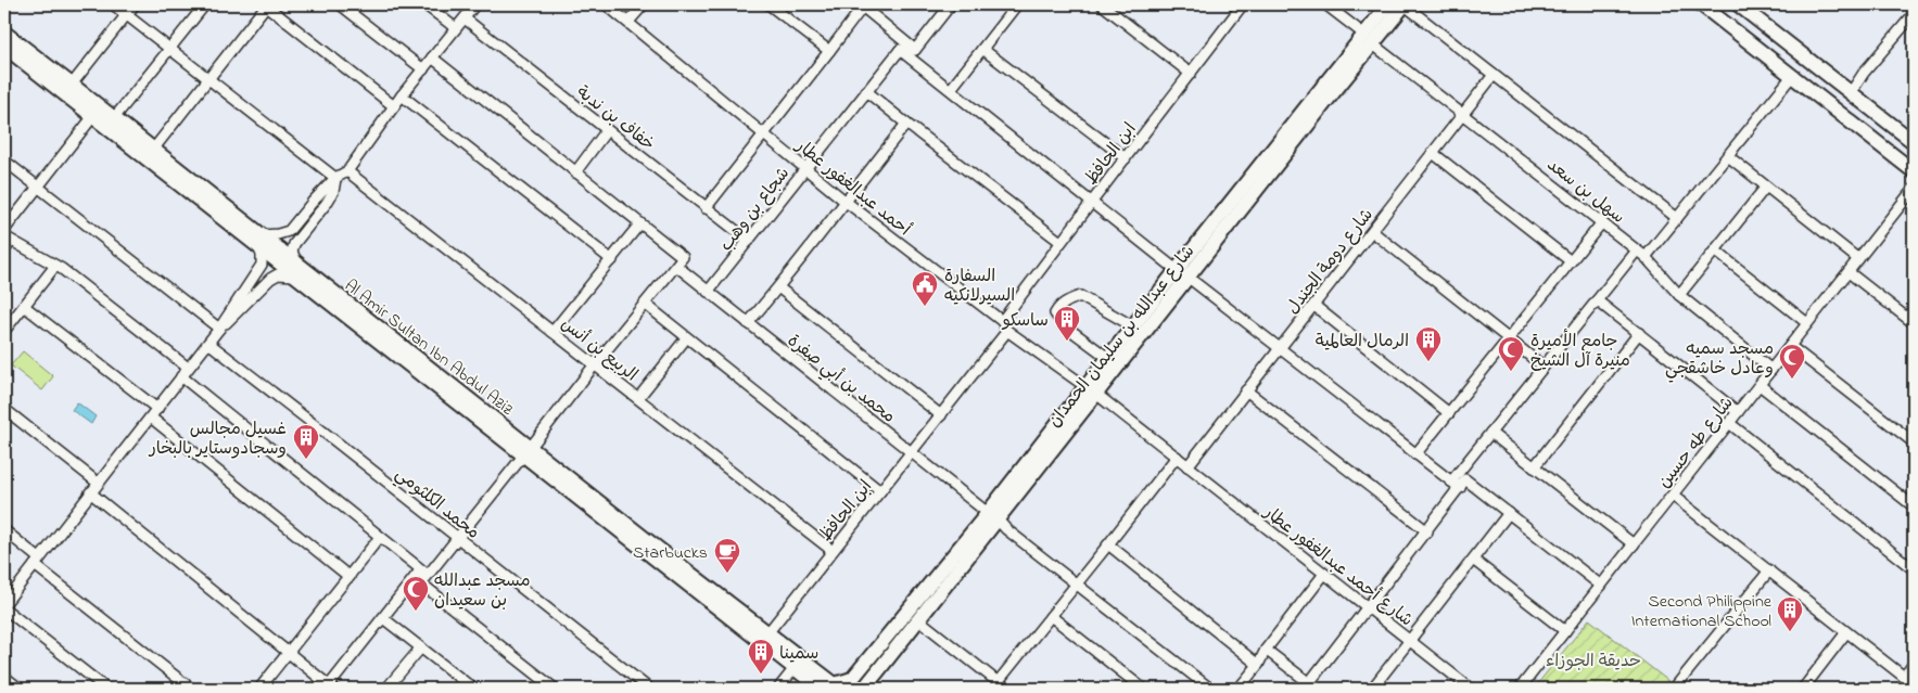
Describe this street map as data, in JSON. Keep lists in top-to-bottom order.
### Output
{
  "streets": {
    "street": [
      "خفاف بن ندبة",
      "ابن الحافظ",
      "أحمد عبدالغفور عطار",
      "سهل بن سعد",
      "شجاع بن وهب",
      "شارع دومة الجندل",
      "شارع عبدالله بن سليمان الحمدان",
      "Al Amir Sultan Ibn Abdul Aziz",
      "الربيع بن أنس",
      "محمد بن أبي صفرة",
      "شارع طه حسين",
      "محمد الكلثومي",
      "شارع أحمد عبدالغفور عطار"
    ]
  },
  "crossings": [
    ["خفاف بن ندبة", "شجاع بن وهب"],
    ["ابن الحافظ", "أحمد عبدالغفور عطار"],
    ["ابن الحافظ", "Al Amir Sultan Ibn Abdul Aziz"],
    ["ابن الحافظ", "الربيع بن أنس"],
    ["ابن الحافظ", "محمد بن أبي صفرة"],
    ["أحمد عبدالغفور عطار", "شجاع بن وهب"],
    ["أحمد عبدالغفور عطار", "شارع عبدالله بن سليمان الحمدان"],
    ["سهل بن سعد", "شارع دومة الجندل"],
    ["سهل بن سعد", "شارع عبدالله بن سليمان الحمدان"],
    ["سهل بن سعد", "شارع طه حسين"],
    ["شجاع بن وهب", "محمد بن أبي صفرة"],
    ["شارع دومة الجندل", "شارع أحمد عبدالغفور عطار"],
    ["شارع عبدالله بن سليمان الحمدان", "Al Amir Sultan Ibn Abdul Aziz"],
    ["شارع عبدالله بن سليمان الحمدان", "محمد بن أبي صفرة"]
  ],
  "parks": ["حديقة الجوزاء"],
  "places": {
    "public building": ["السفارة السيرلانكيه"],
    "building": [
      "ساسكو",
      "الرمال العالمية",
      "غسيل مجالس وسجادوستاير بالبخار",
      "Second Philippine International School",
      "سمينا"
    ],
    "mosque": ["جامع الأميرة منيرة آل الشيخ", "مسجد سميه وعادل خاشقجي", "مسجد عبدالله بن سعيدان"],
    "cafe": ["Starbucks"]
  }
}
